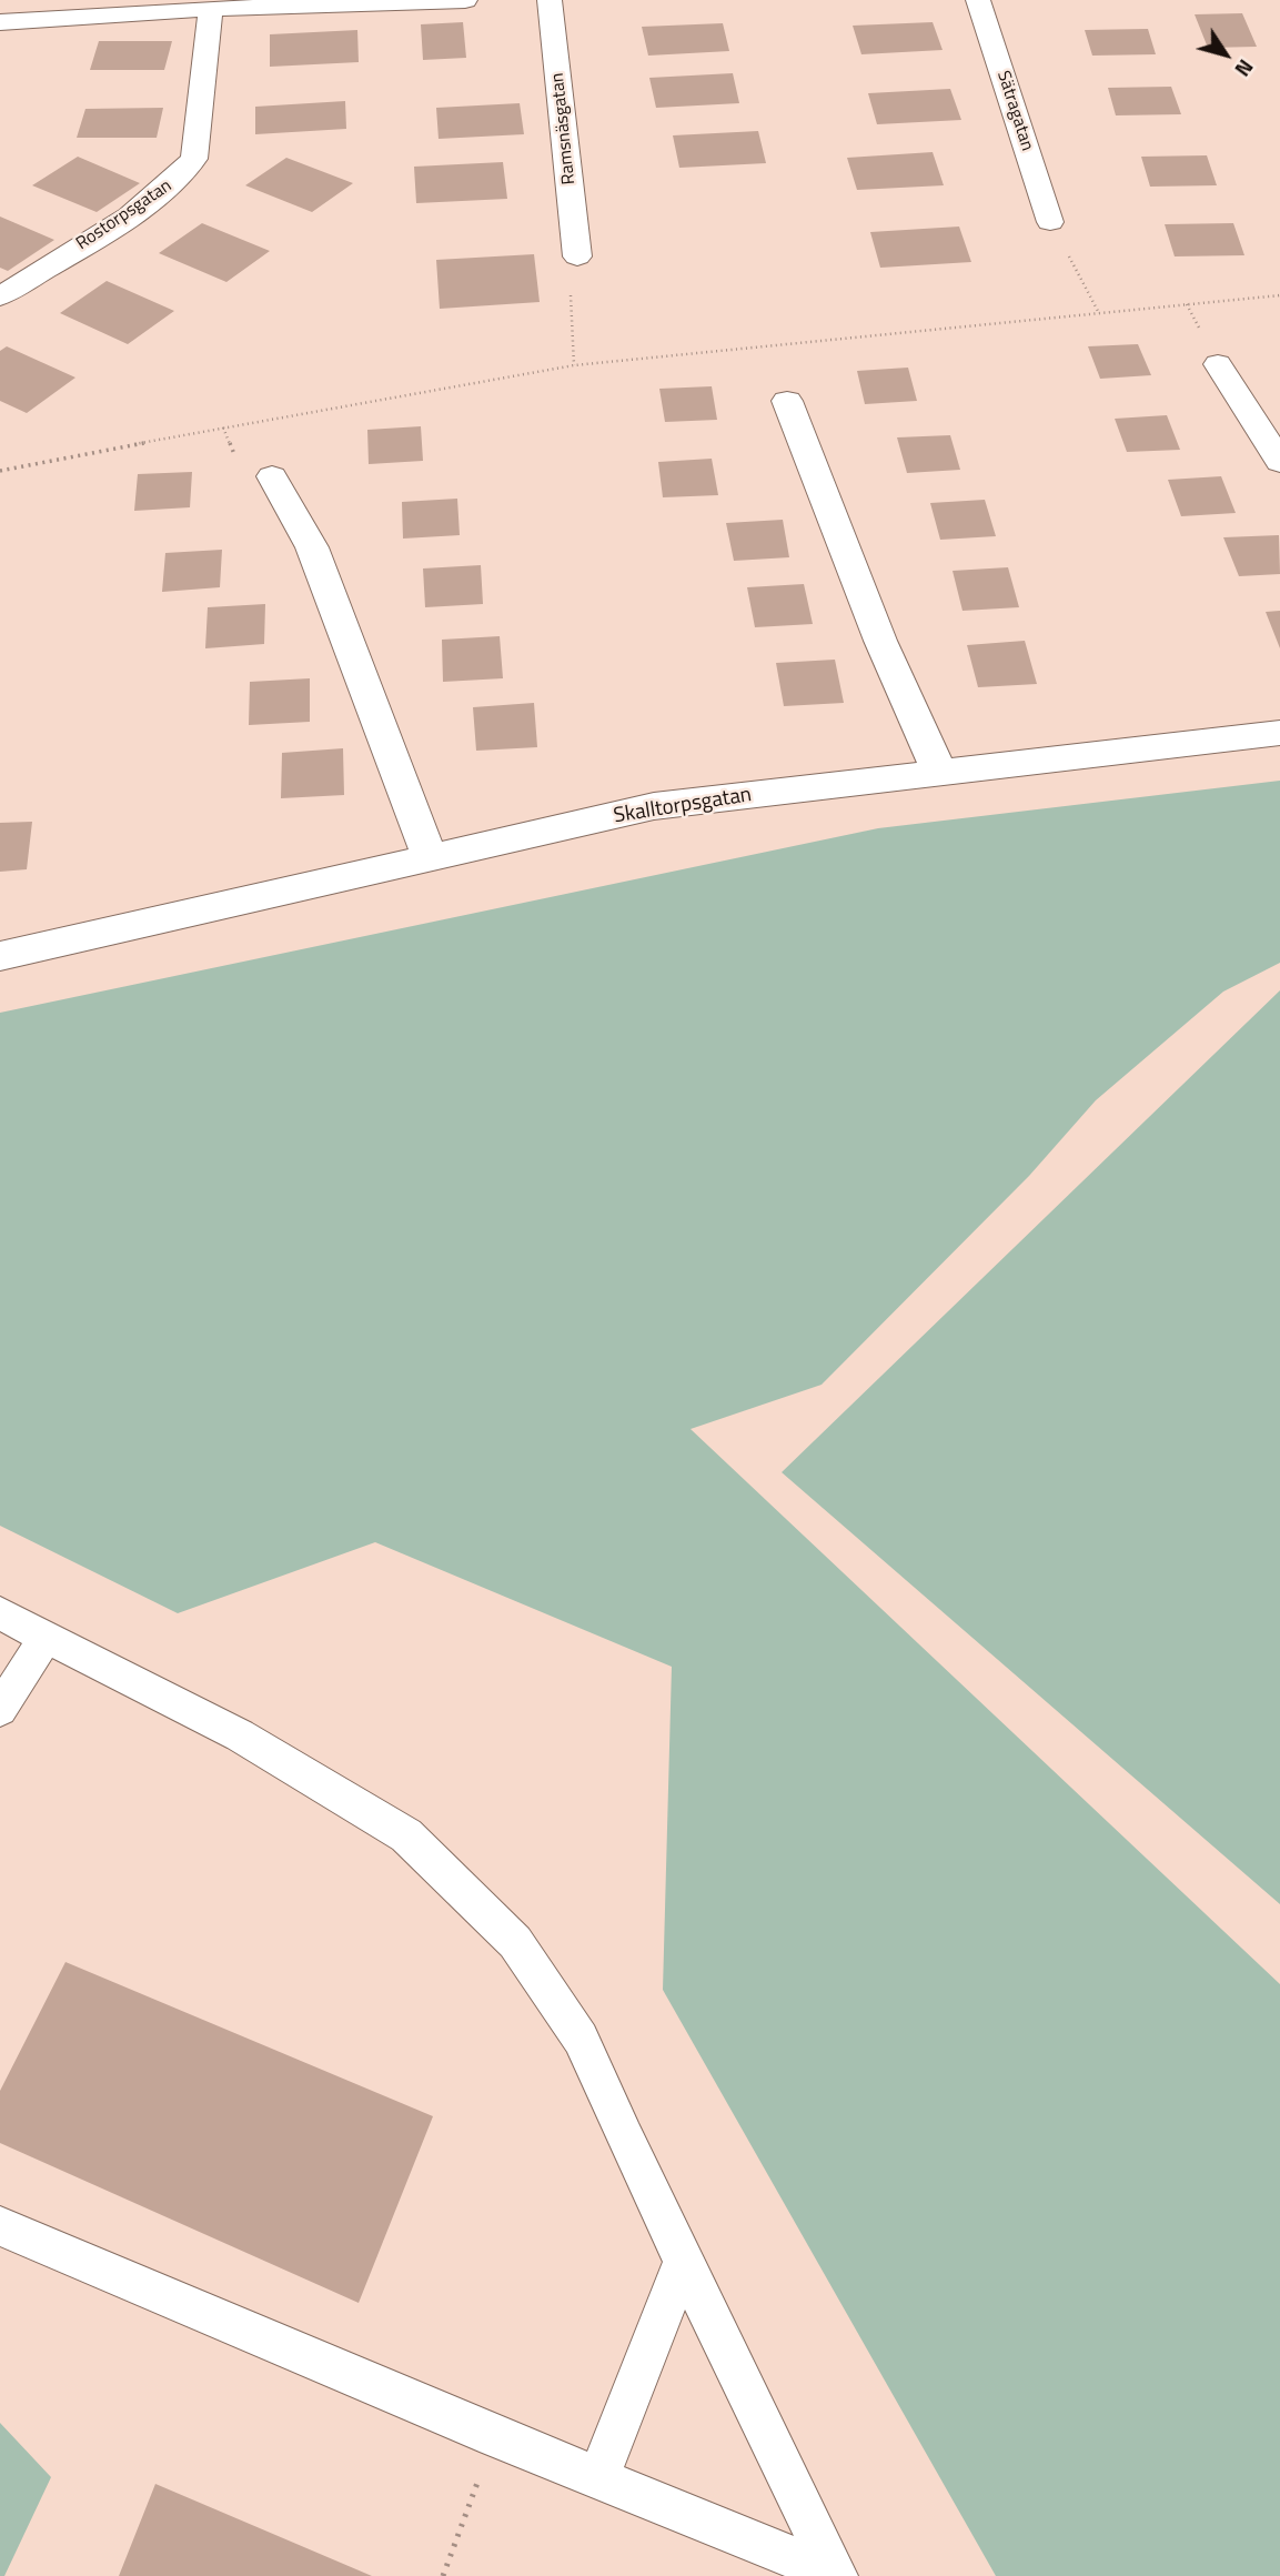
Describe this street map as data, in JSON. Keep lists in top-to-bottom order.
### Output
{
  "streets": {
    "street": [
      "Sätragatan",
      "Ramsnäsgatan",
      "Rostorpsgatan",
      "Skalltorpsgatan"
    ]
  },
  "north": "bottom right"
}
